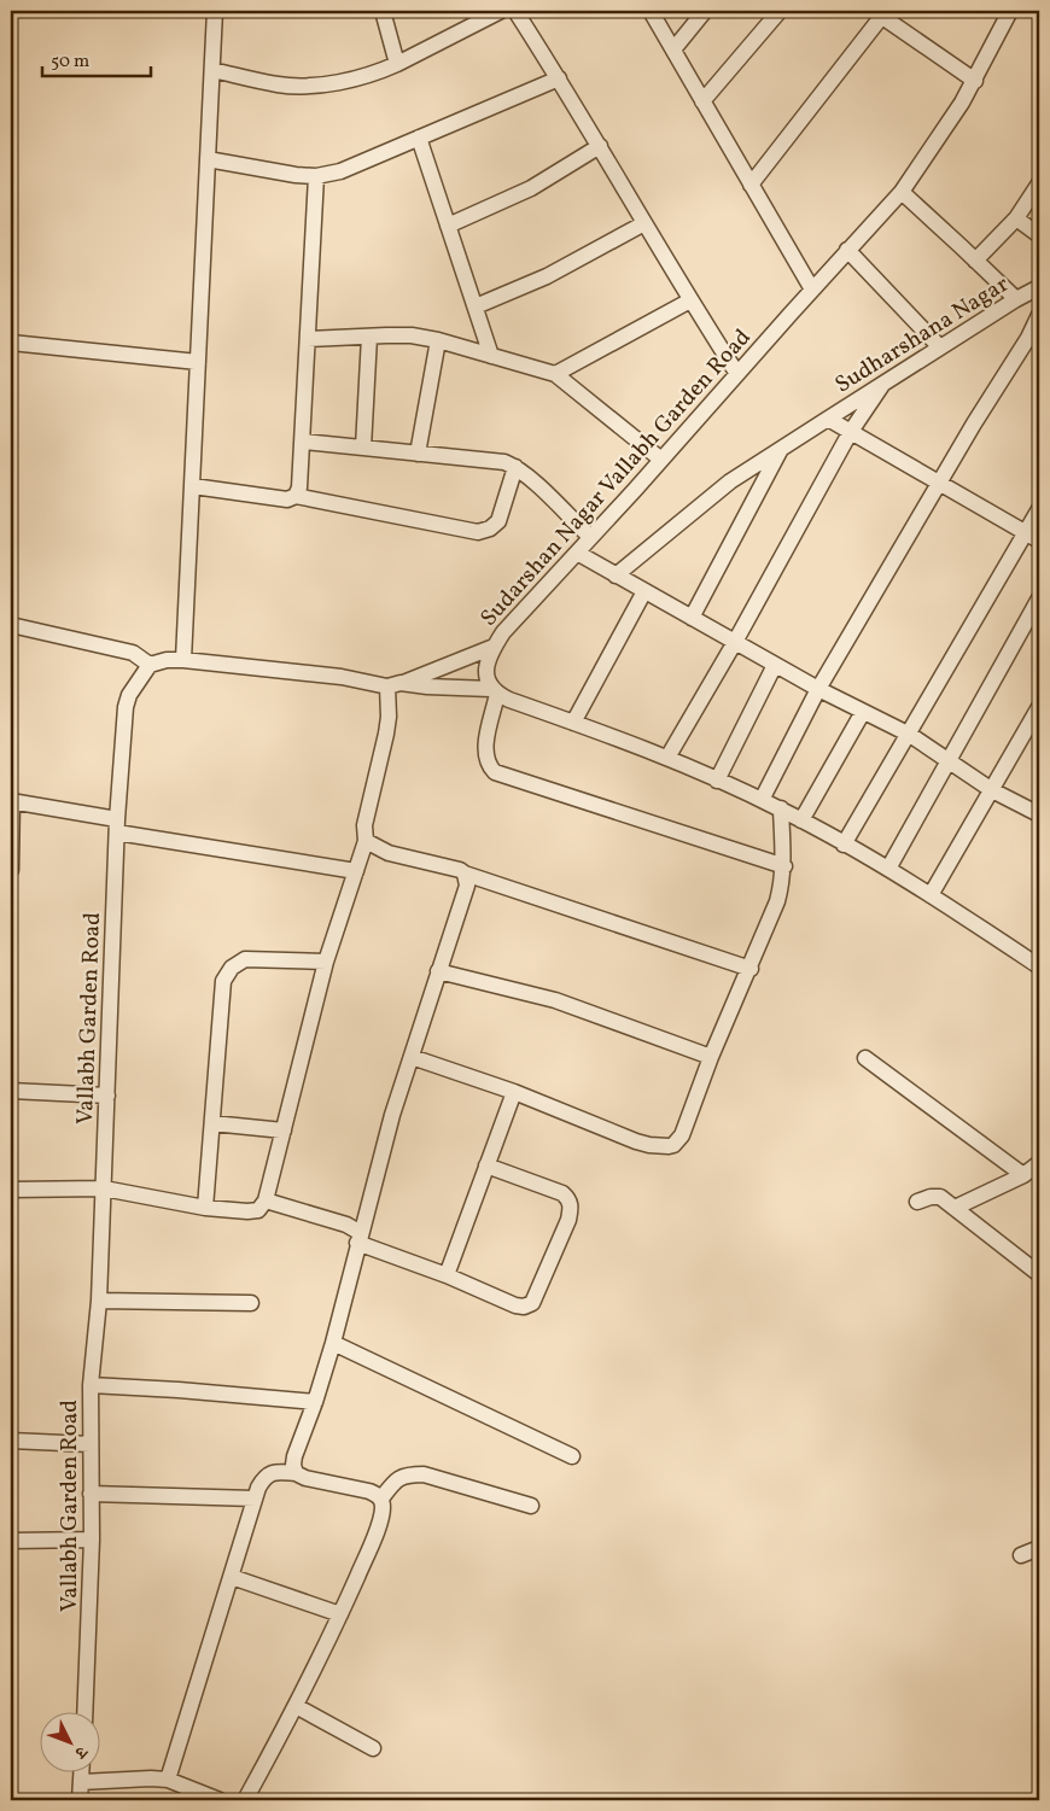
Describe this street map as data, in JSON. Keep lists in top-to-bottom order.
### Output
{
  "streets": {
    "street": ["Sudharshana Nagar", "Sudarshan Nagar Vallabh Garden Road", "Vallabh Garden Road"]
  },
  "scale_bar": "50 m",
  "north": "bottom right"
}
